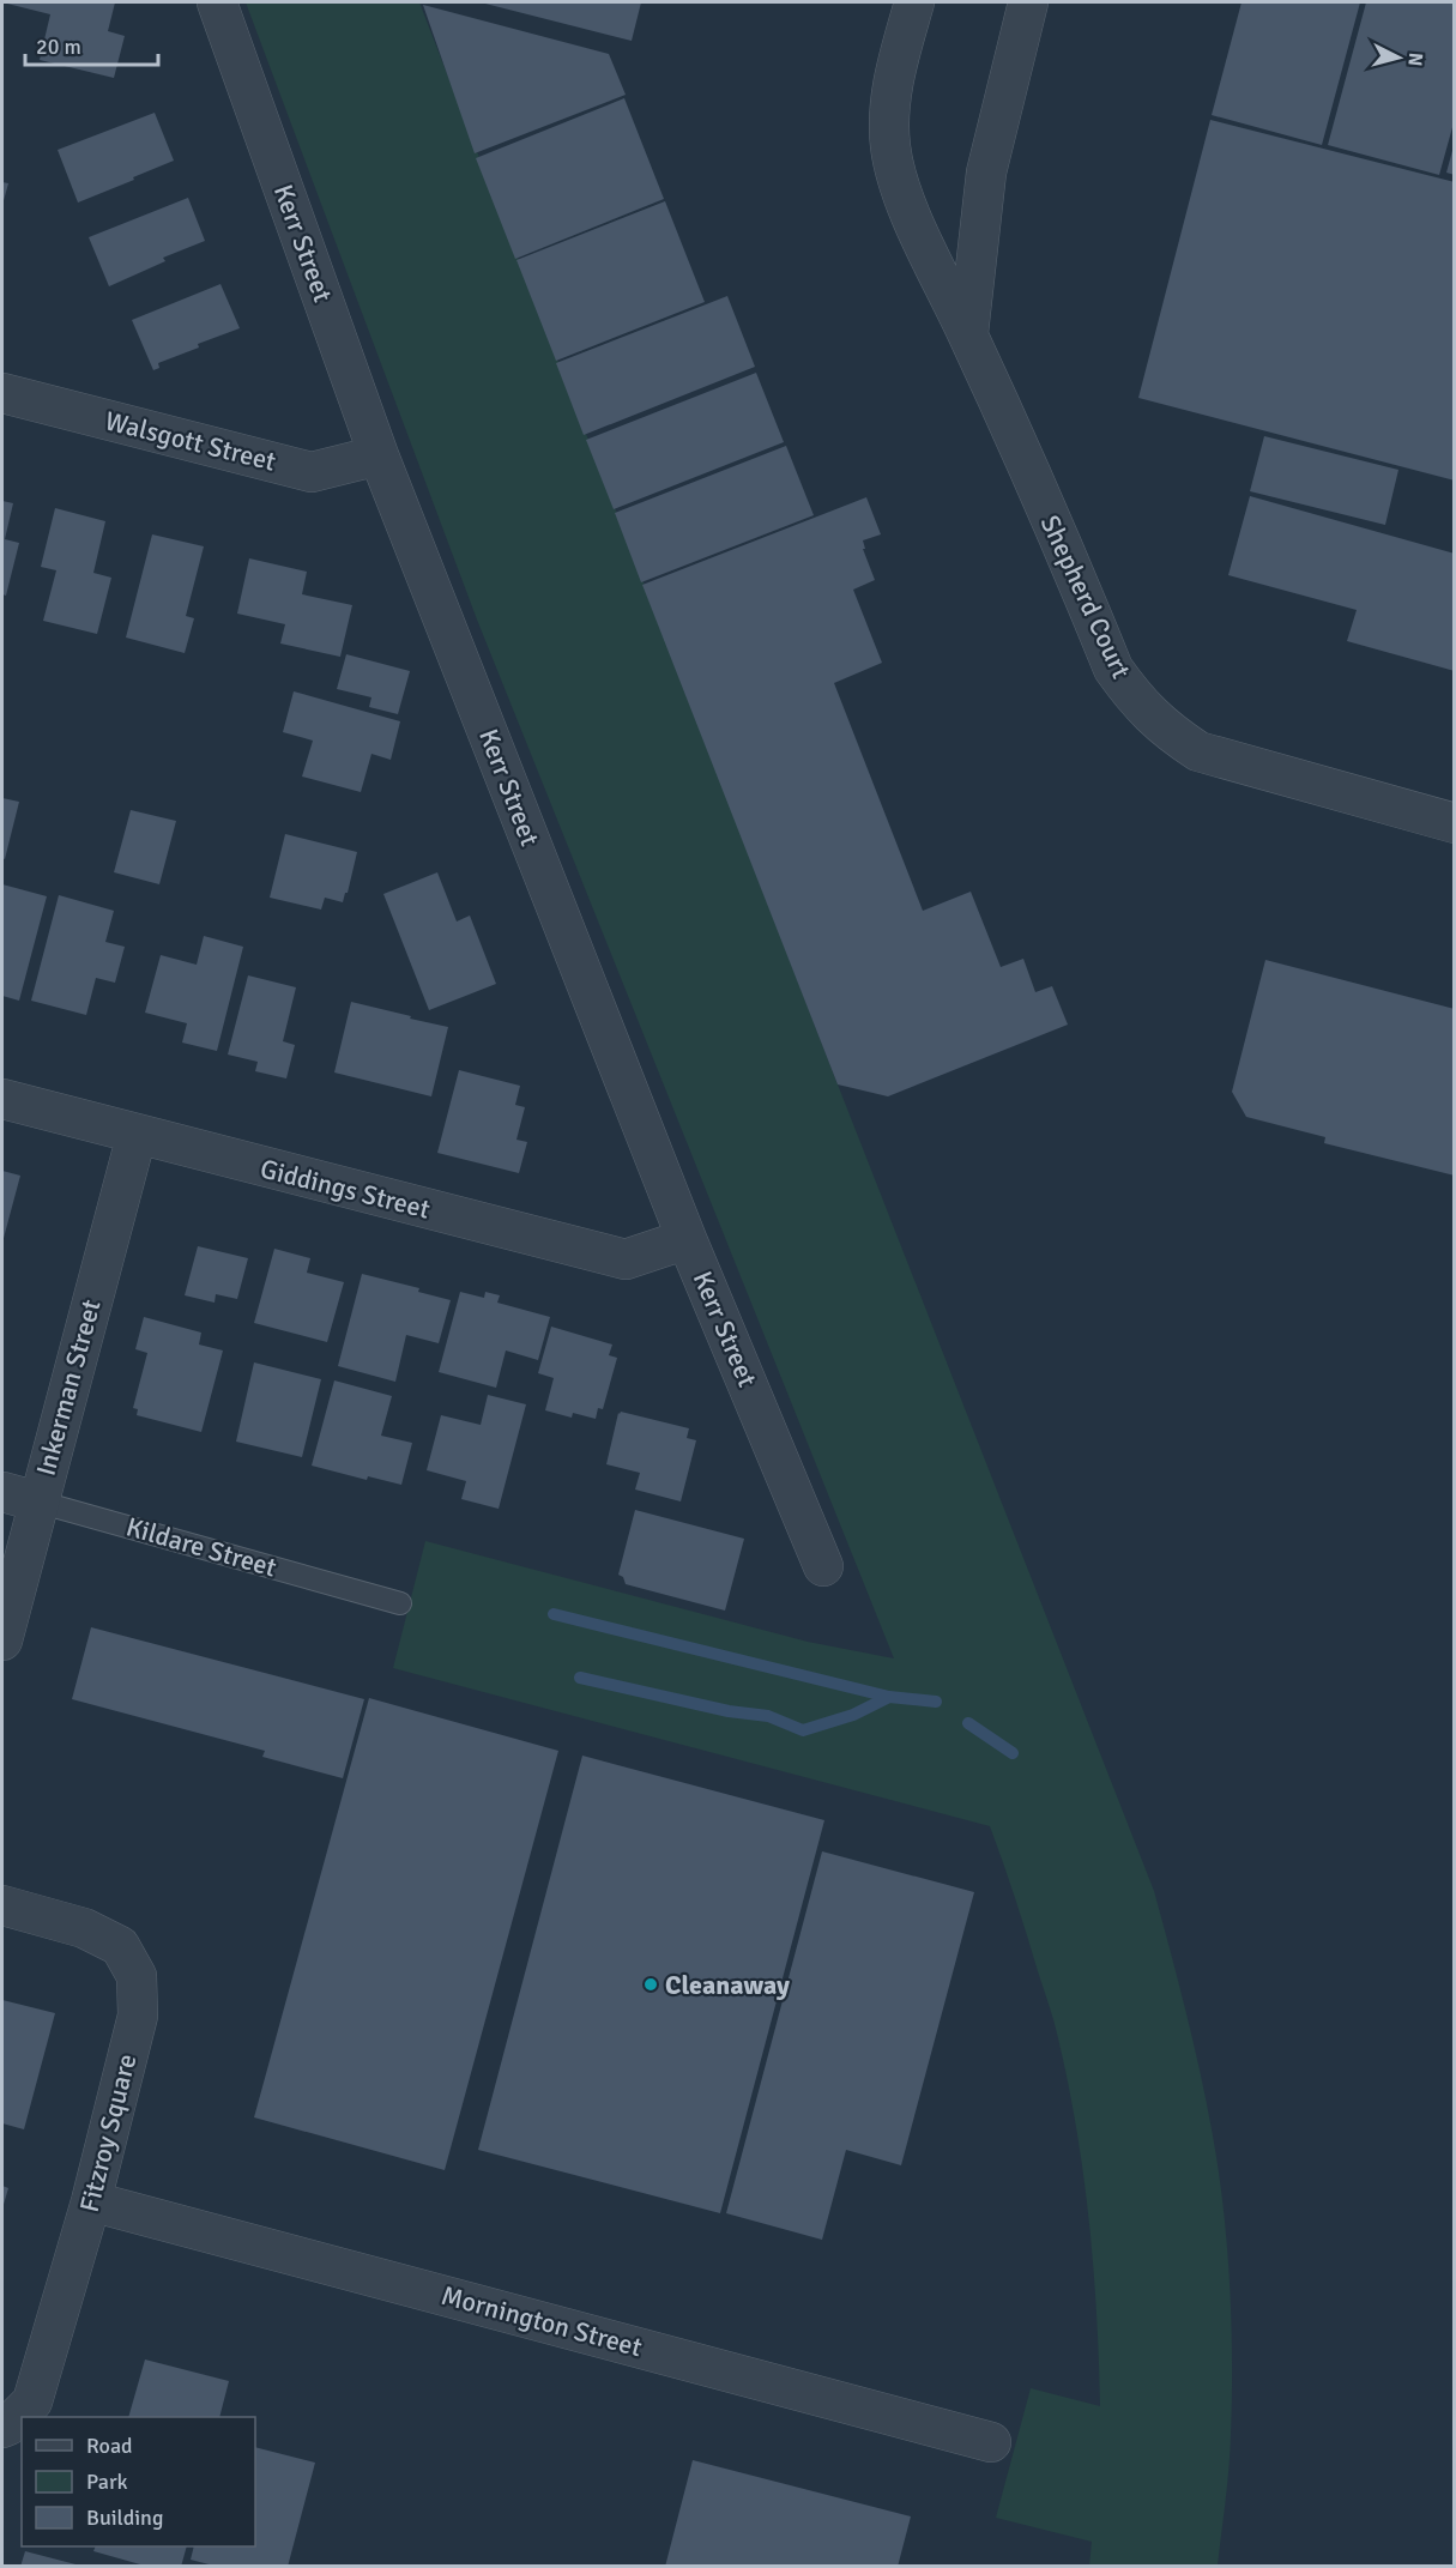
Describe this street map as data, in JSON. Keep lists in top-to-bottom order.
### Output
{
  "streets": {
    "street": [
      "Kerr Street",
      "Walsgott Street",
      "Shepherd Court",
      "Giddings Street",
      "Inkerman Street",
      "Fitzroy Square",
      "Mornington Street"
    ],
    "lane": ["Kildare Street"]
  },
  "crossings": [
    ["Kerr Street", "Walsgott Street"],
    ["Kerr Street", "Giddings Street"],
    ["Giddings Street", "Inkerman Street"],
    ["Inkerman Street", "Kildare Street"],
    ["Fitzroy Square", "Mornington Street"]
  ],
  "places": ["Cleanaway"],
  "legend": ["Road", "Park", "Building"],
  "scale_bar": "20 m",
  "north": "right"
}
